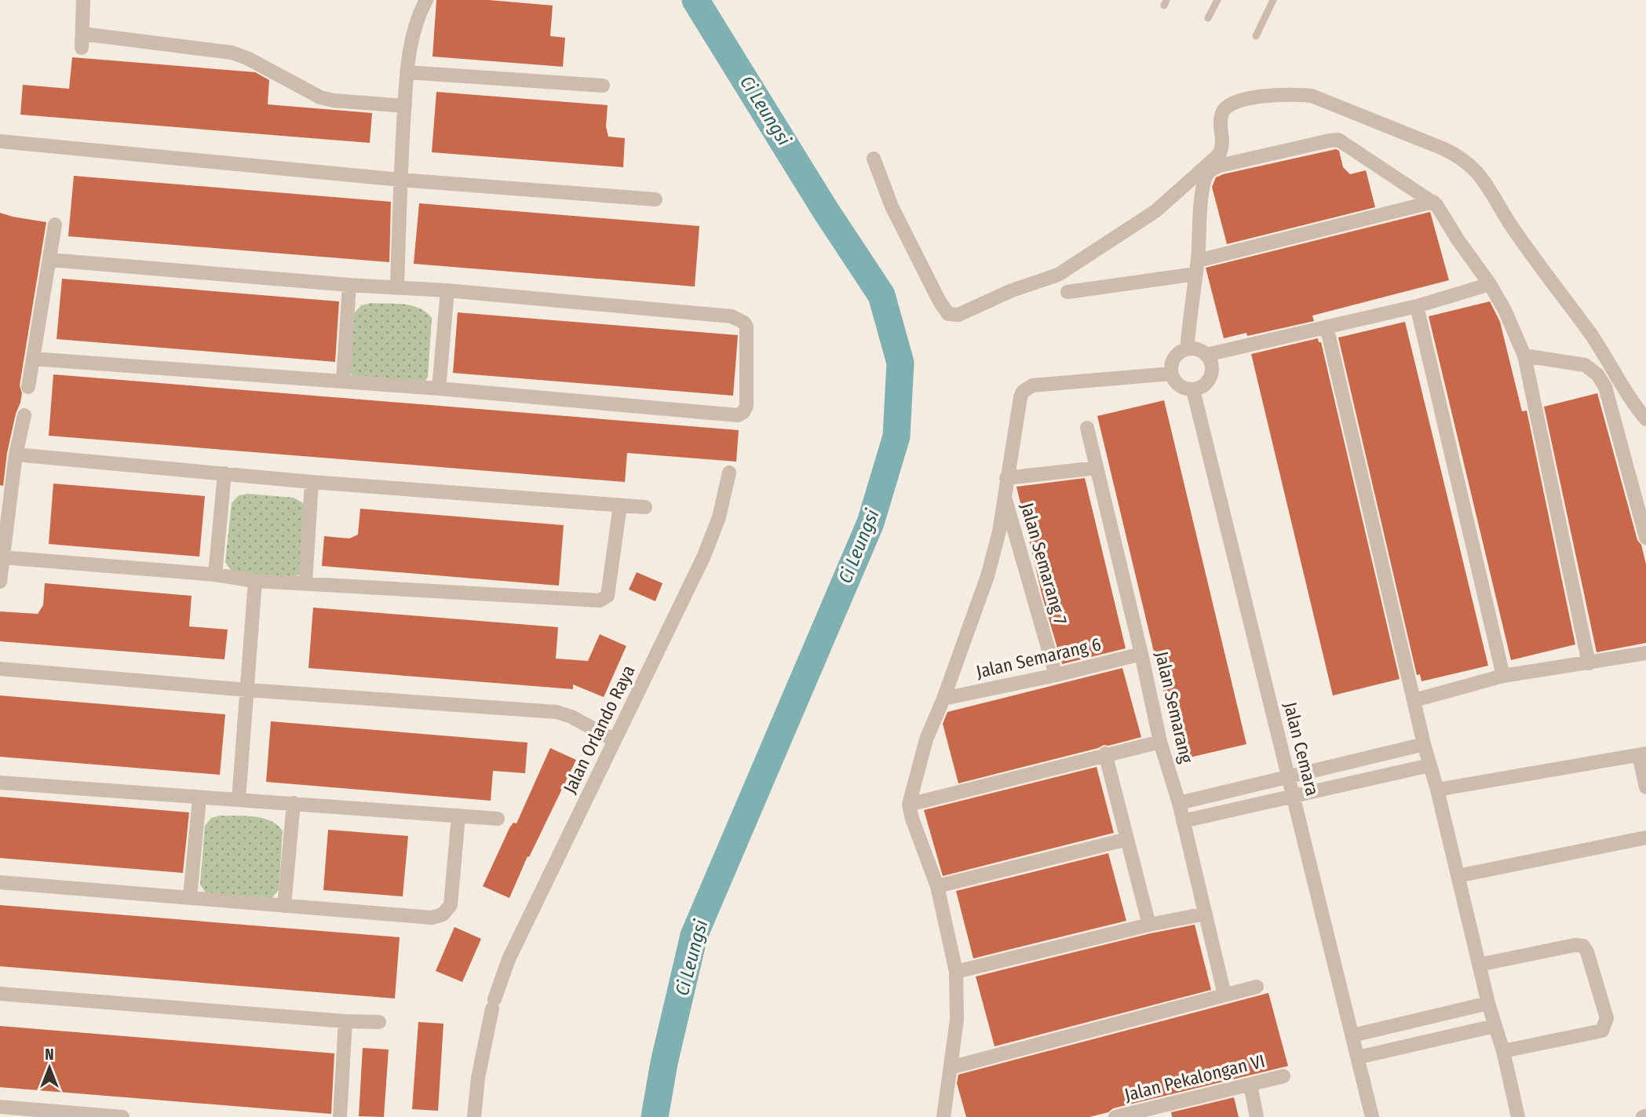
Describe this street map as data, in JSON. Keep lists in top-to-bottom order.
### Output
{
  "streets": {
    "street": [
      "Jalan Semarang 7",
      "Jalan Semarang 6",
      "Jalan Semarang",
      "Jalan Orlando Raya",
      "Jalan Cemara",
      "Jalan Pekalongan VI"
    ]
  },
  "crossings": [
    ["Jalan Semarang 7", "Jalan Semarang 6"],
    ["Jalan Semarang 6", "Jalan Semarang"]
  ],
  "water": ["Ci Leungsi"],
  "north": "top"
}
